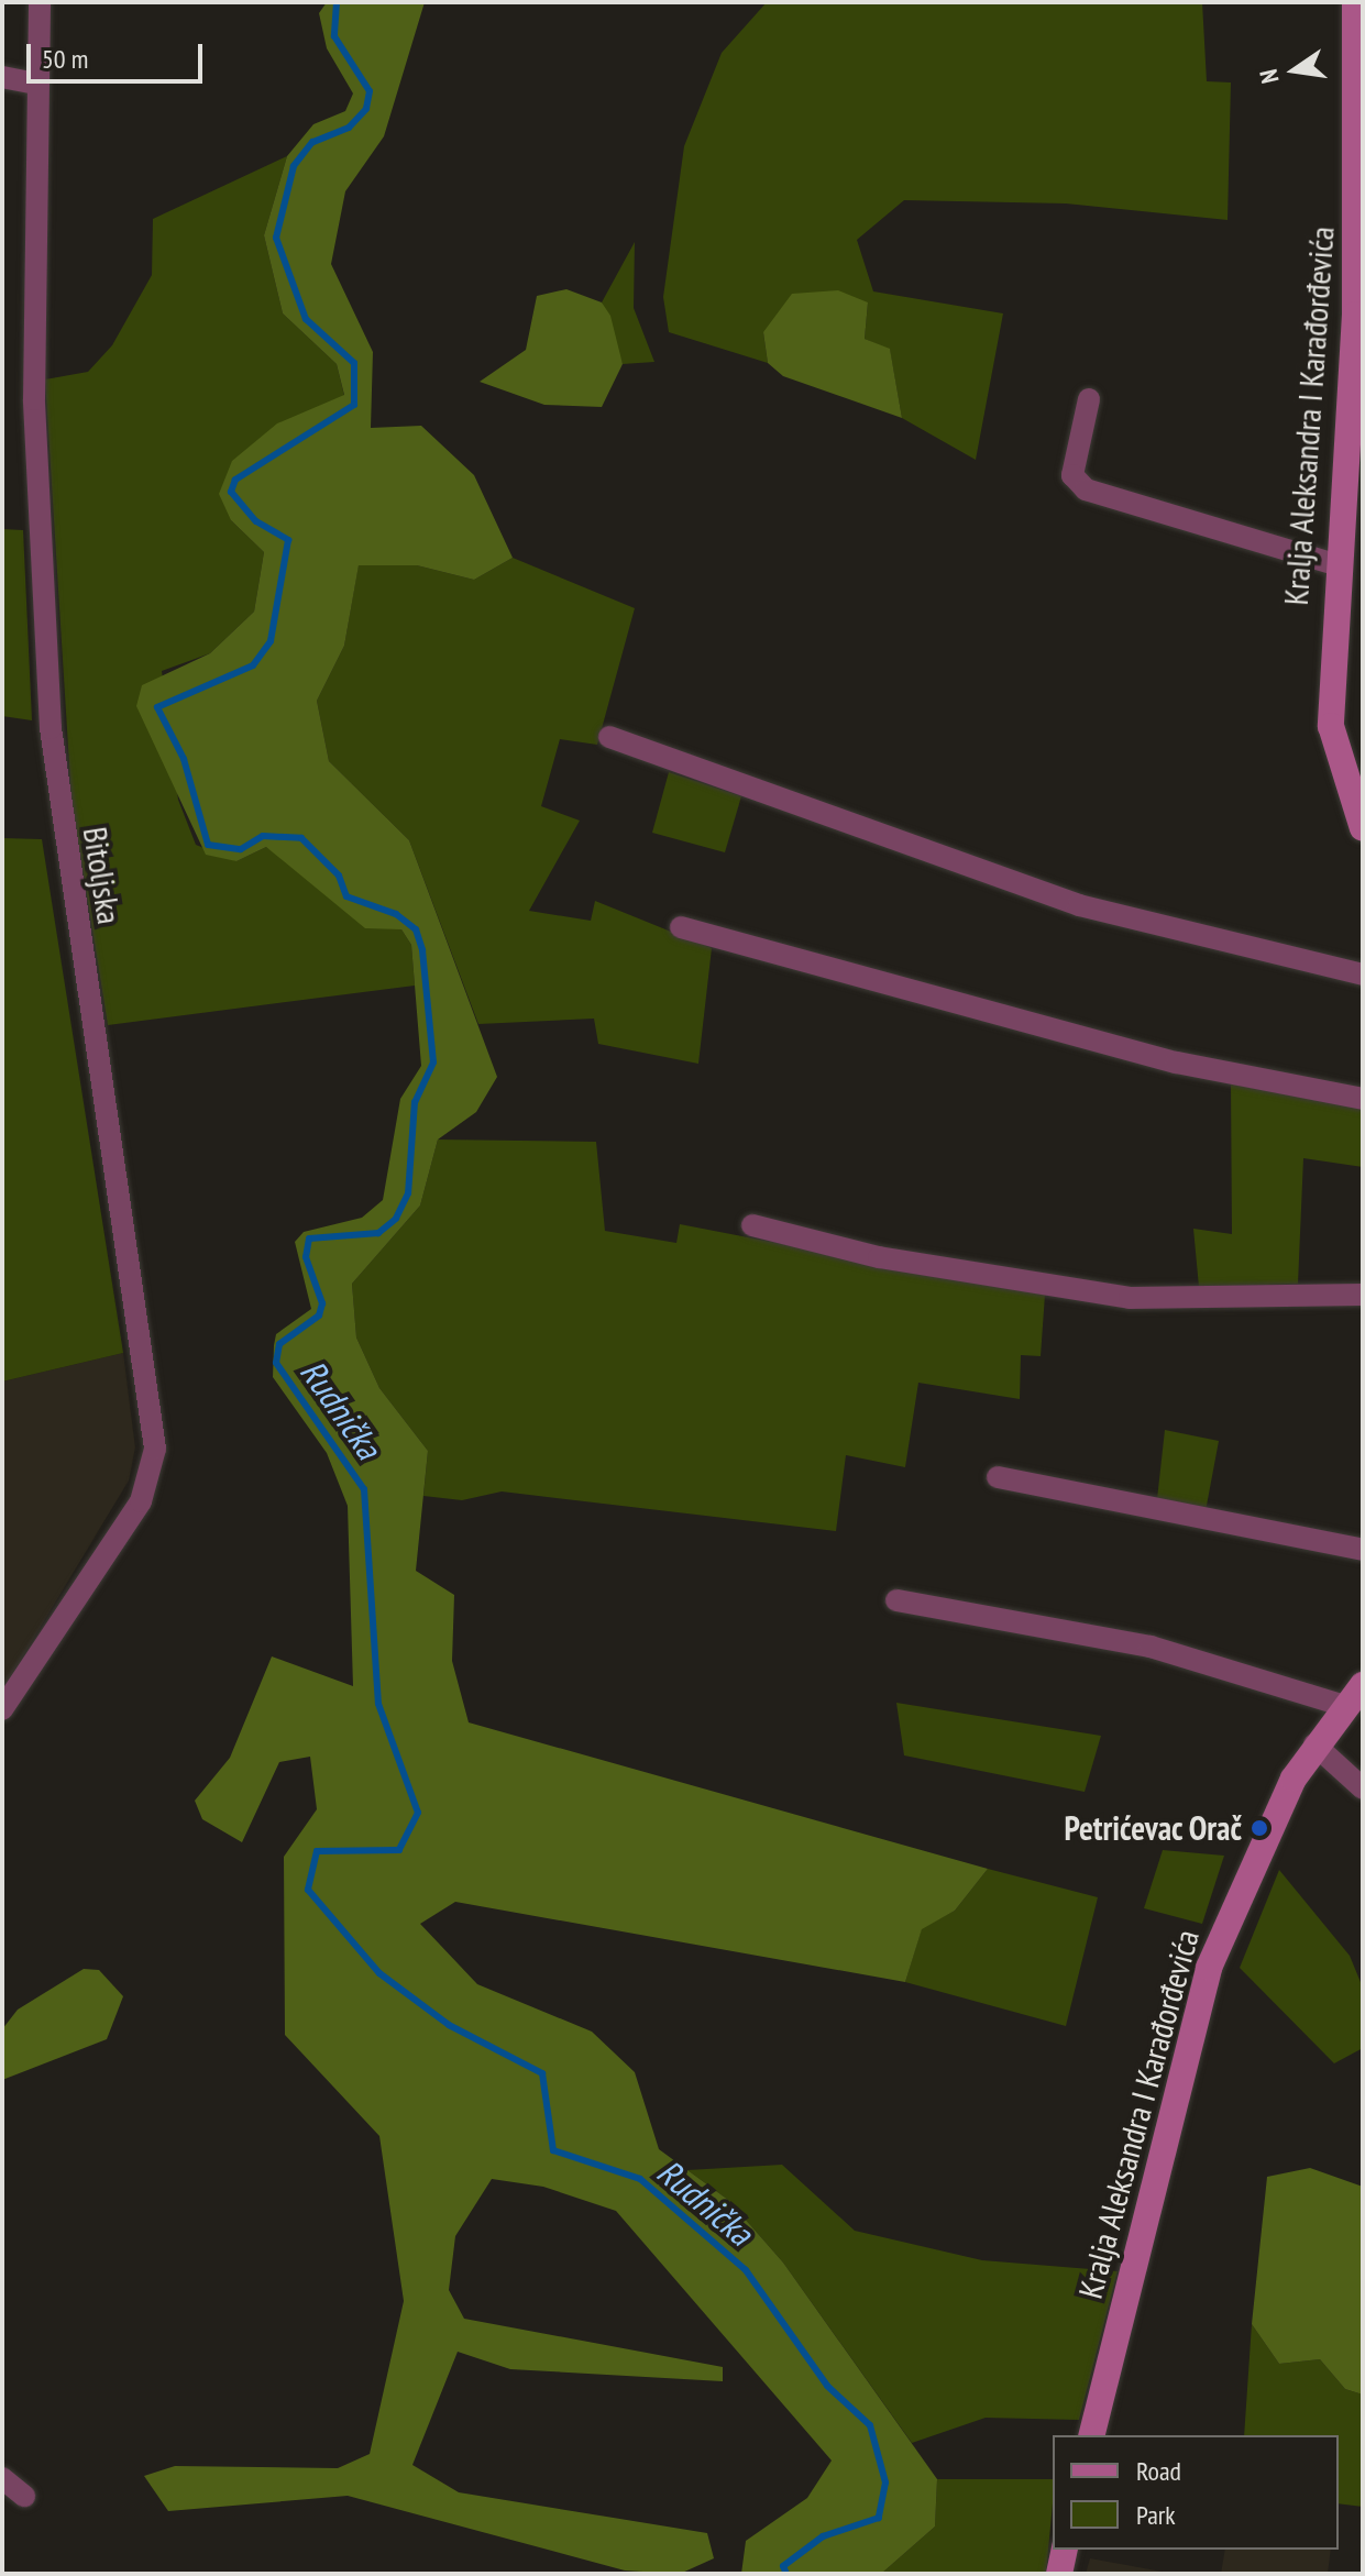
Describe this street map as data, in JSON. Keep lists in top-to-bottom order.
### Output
{
  "streets": {
    "street": ["Kralja Aleksandra I Karađorđevića", "Bitoljska"]
  },
  "water": ["Rudnička"],
  "places": ["Petrićevac Orač"],
  "legend": ["Road", "Park"],
  "scale_bar": "50 m",
  "north": "left"
}
